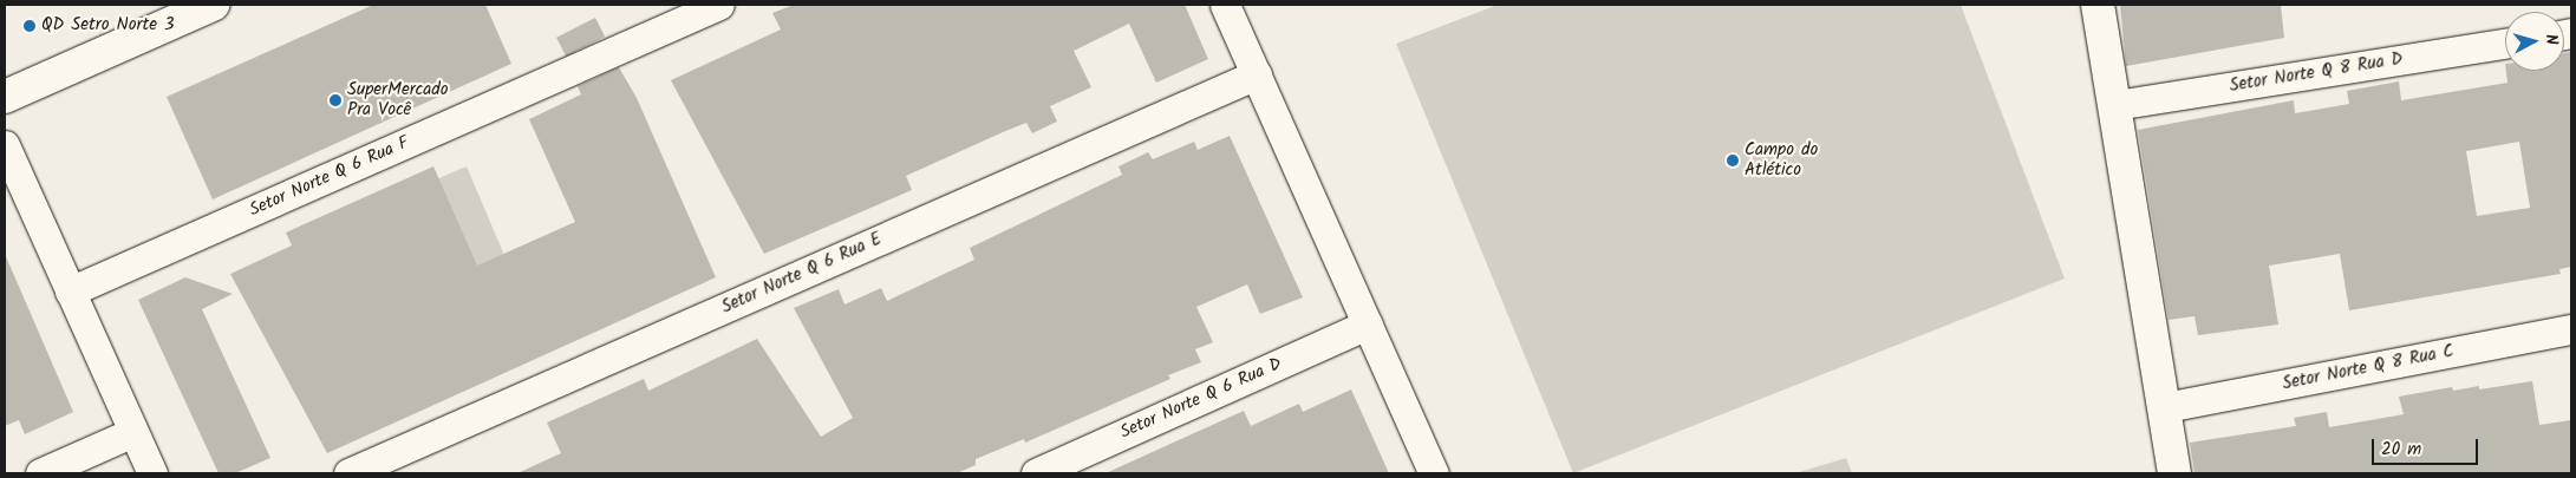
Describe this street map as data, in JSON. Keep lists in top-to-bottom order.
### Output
{
  "streets": {
    "street": [
      "Setor Norte Q 8 Rua D",
      "Setor Norte Q 6 Rua F",
      "Setor Norte Q 6 Rua E",
      "Setor Norte Q 8 Rua C",
      "Setor Norte Q 6 Rua D"
    ]
  },
  "places": ["QD Setro Norte 3", "SuperMercado Pra Você", "Campo do Atlético"],
  "scale_bar": "20 m",
  "north": "right"
}
